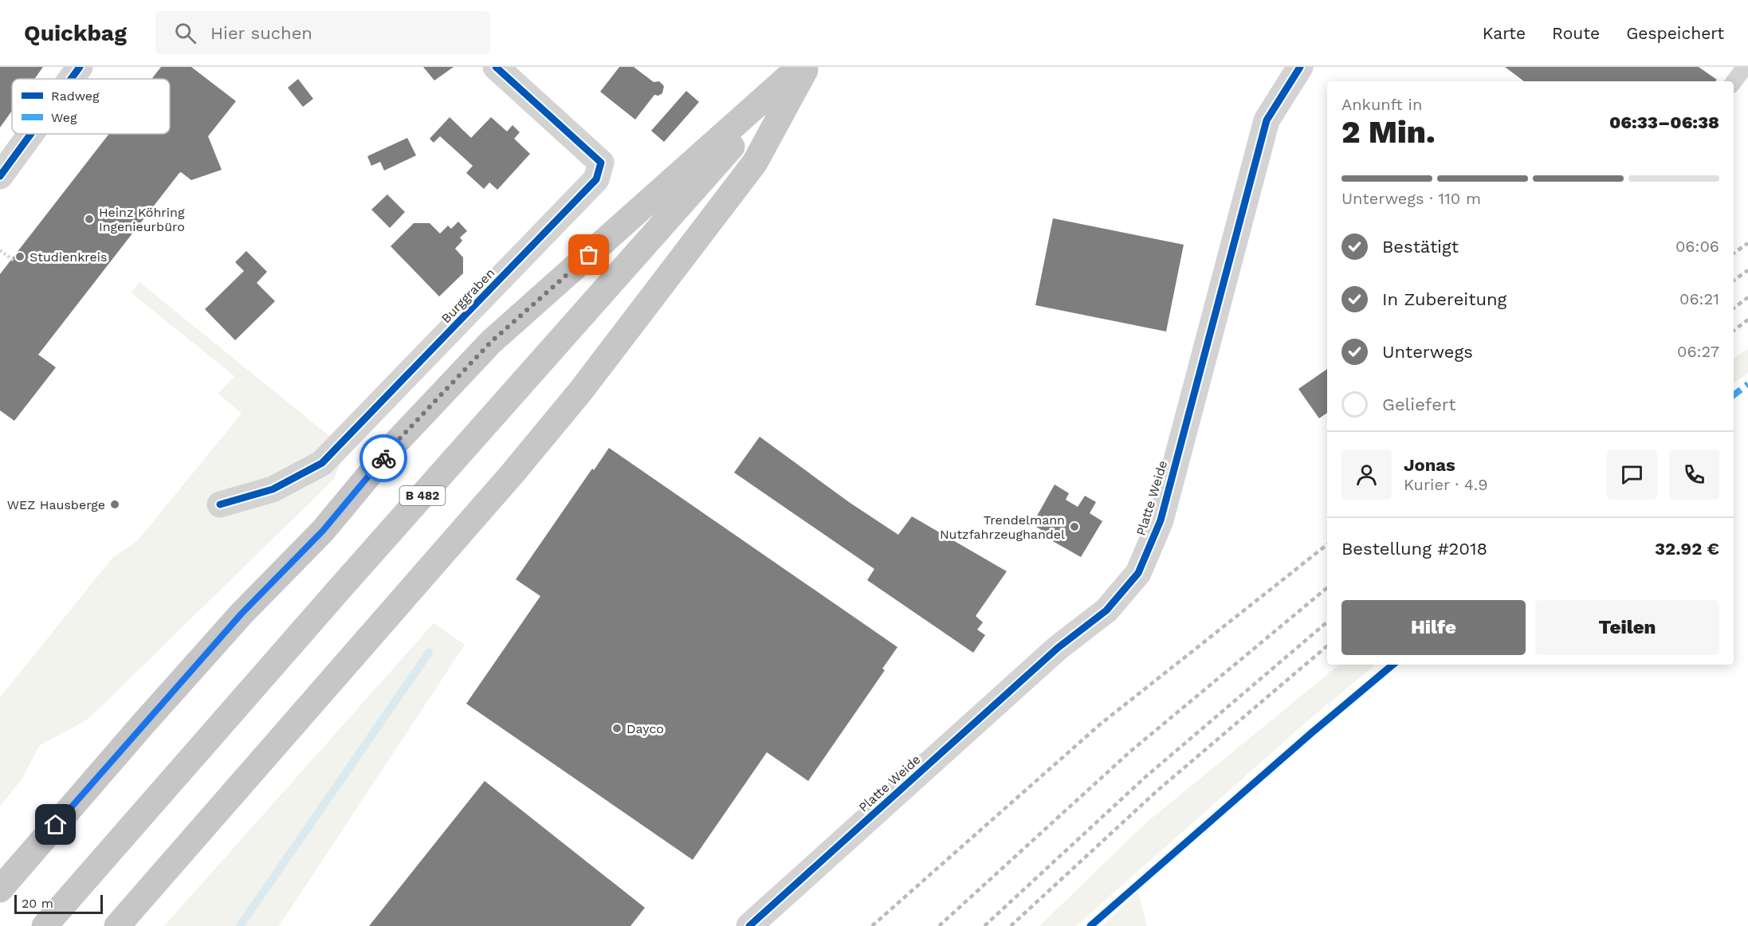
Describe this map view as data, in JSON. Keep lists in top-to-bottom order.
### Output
{
  "streets": {
    "main road": ["B 482"],
    "street": ["Burggraben", "Platte Weide"]
  },
  "places": [
    "Heinz Köhring Ingenieurbüro",
    "Studienkreis",
    "WEZ Hausberge",
    "Trendelmann Nutzfahrzeughandel",
    "Dayco"
  ],
  "legend": ["Radweg", "Weg"],
  "scale_bar": "20 m",
  "page": {
    "header": "Quickbag",
    "search": "Hier suchen",
    "nav": ["Karte", "Route", "Gespeichert"],
    "heading": ["2 Min.", "Ankunft in", "06:33–06:38"],
    "panel": [
      "Jonas",
      "Kurier · 4.9",
      "Bestellung #2018",
      "32.92 €"
    ],
    "bar": "Unterwegs · 110 m",
    "list": [
      ["Bestätigt", "06:06"],
      ["In Zubereitung", "06:21"],
      ["Unterwegs", "06:27"],
      "Geliefert"
    ],
    "buttons": ["Hilfe", "Teilen"],
    "scale": "20 m"
  }
}
